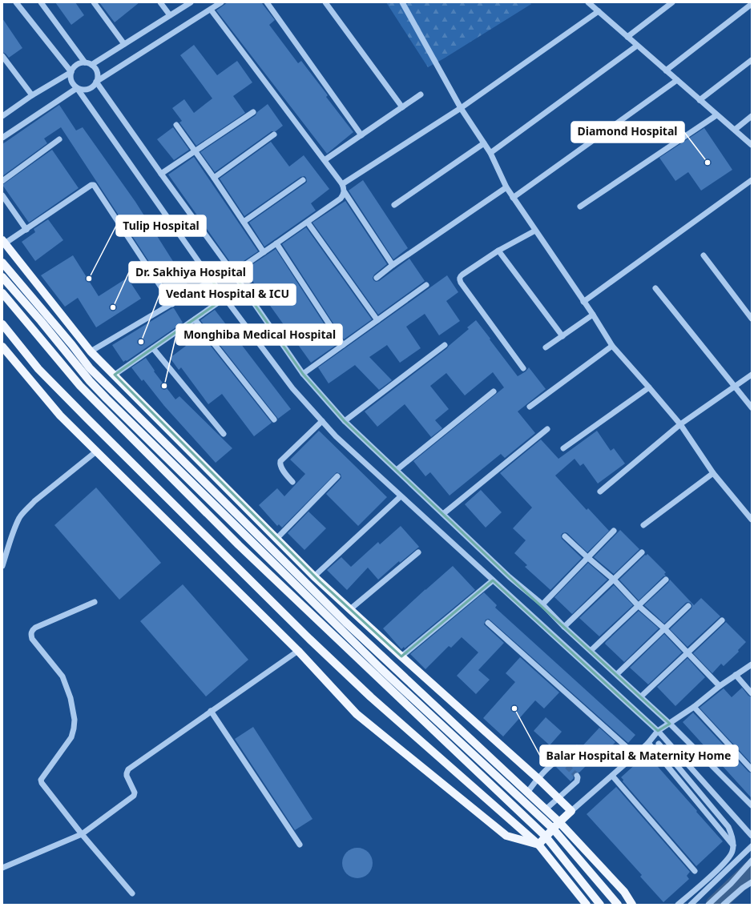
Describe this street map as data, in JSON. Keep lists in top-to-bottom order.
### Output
{
  "places": [
    "Diamond Hospital",
    "Tulip Hospital",
    "Dr. Sakhiya Hospital",
    "Vedant Hospital & ICU",
    "Monghiba Medical Hospital",
    "Balar Hospital & Maternity Home"
  ]
}
